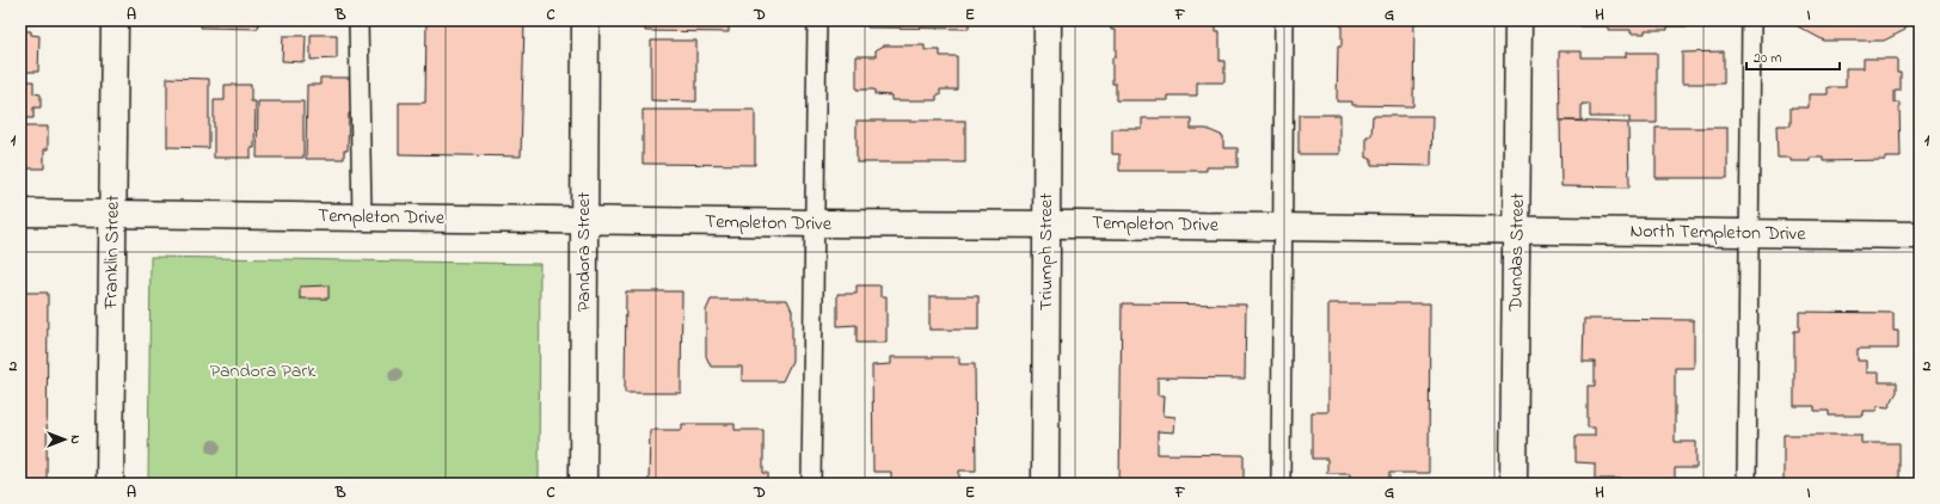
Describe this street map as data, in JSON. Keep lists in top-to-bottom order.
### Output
{
  "streets": {
    "street": [
      "Templeton Drive",
      "North Templeton Drive",
      "Franklin Street",
      "Pandora Street",
      "Triumph Street",
      "Dundas Street"
    ]
  },
  "crossings": [
    ["Templeton Drive", "North Templeton Drive"],
    ["Templeton Drive", "Franklin Street"],
    ["Templeton Drive", "Pandora Street"],
    ["Templeton Drive", "Triumph Street"],
    ["Templeton Drive", "Dundas Street"],
    ["North Templeton Drive", "Dundas Street"]
  ],
  "parks": ["Pandora Park"],
  "scale_bar": "20 m",
  "north": "right",
  "grid": {
    "columns": [
      "A",
      "B",
      "C",
      "D",
      "E",
      "F",
      "G",
      "H",
      "I"
    ],
    "rows": ["1", "2"]
  }
}
